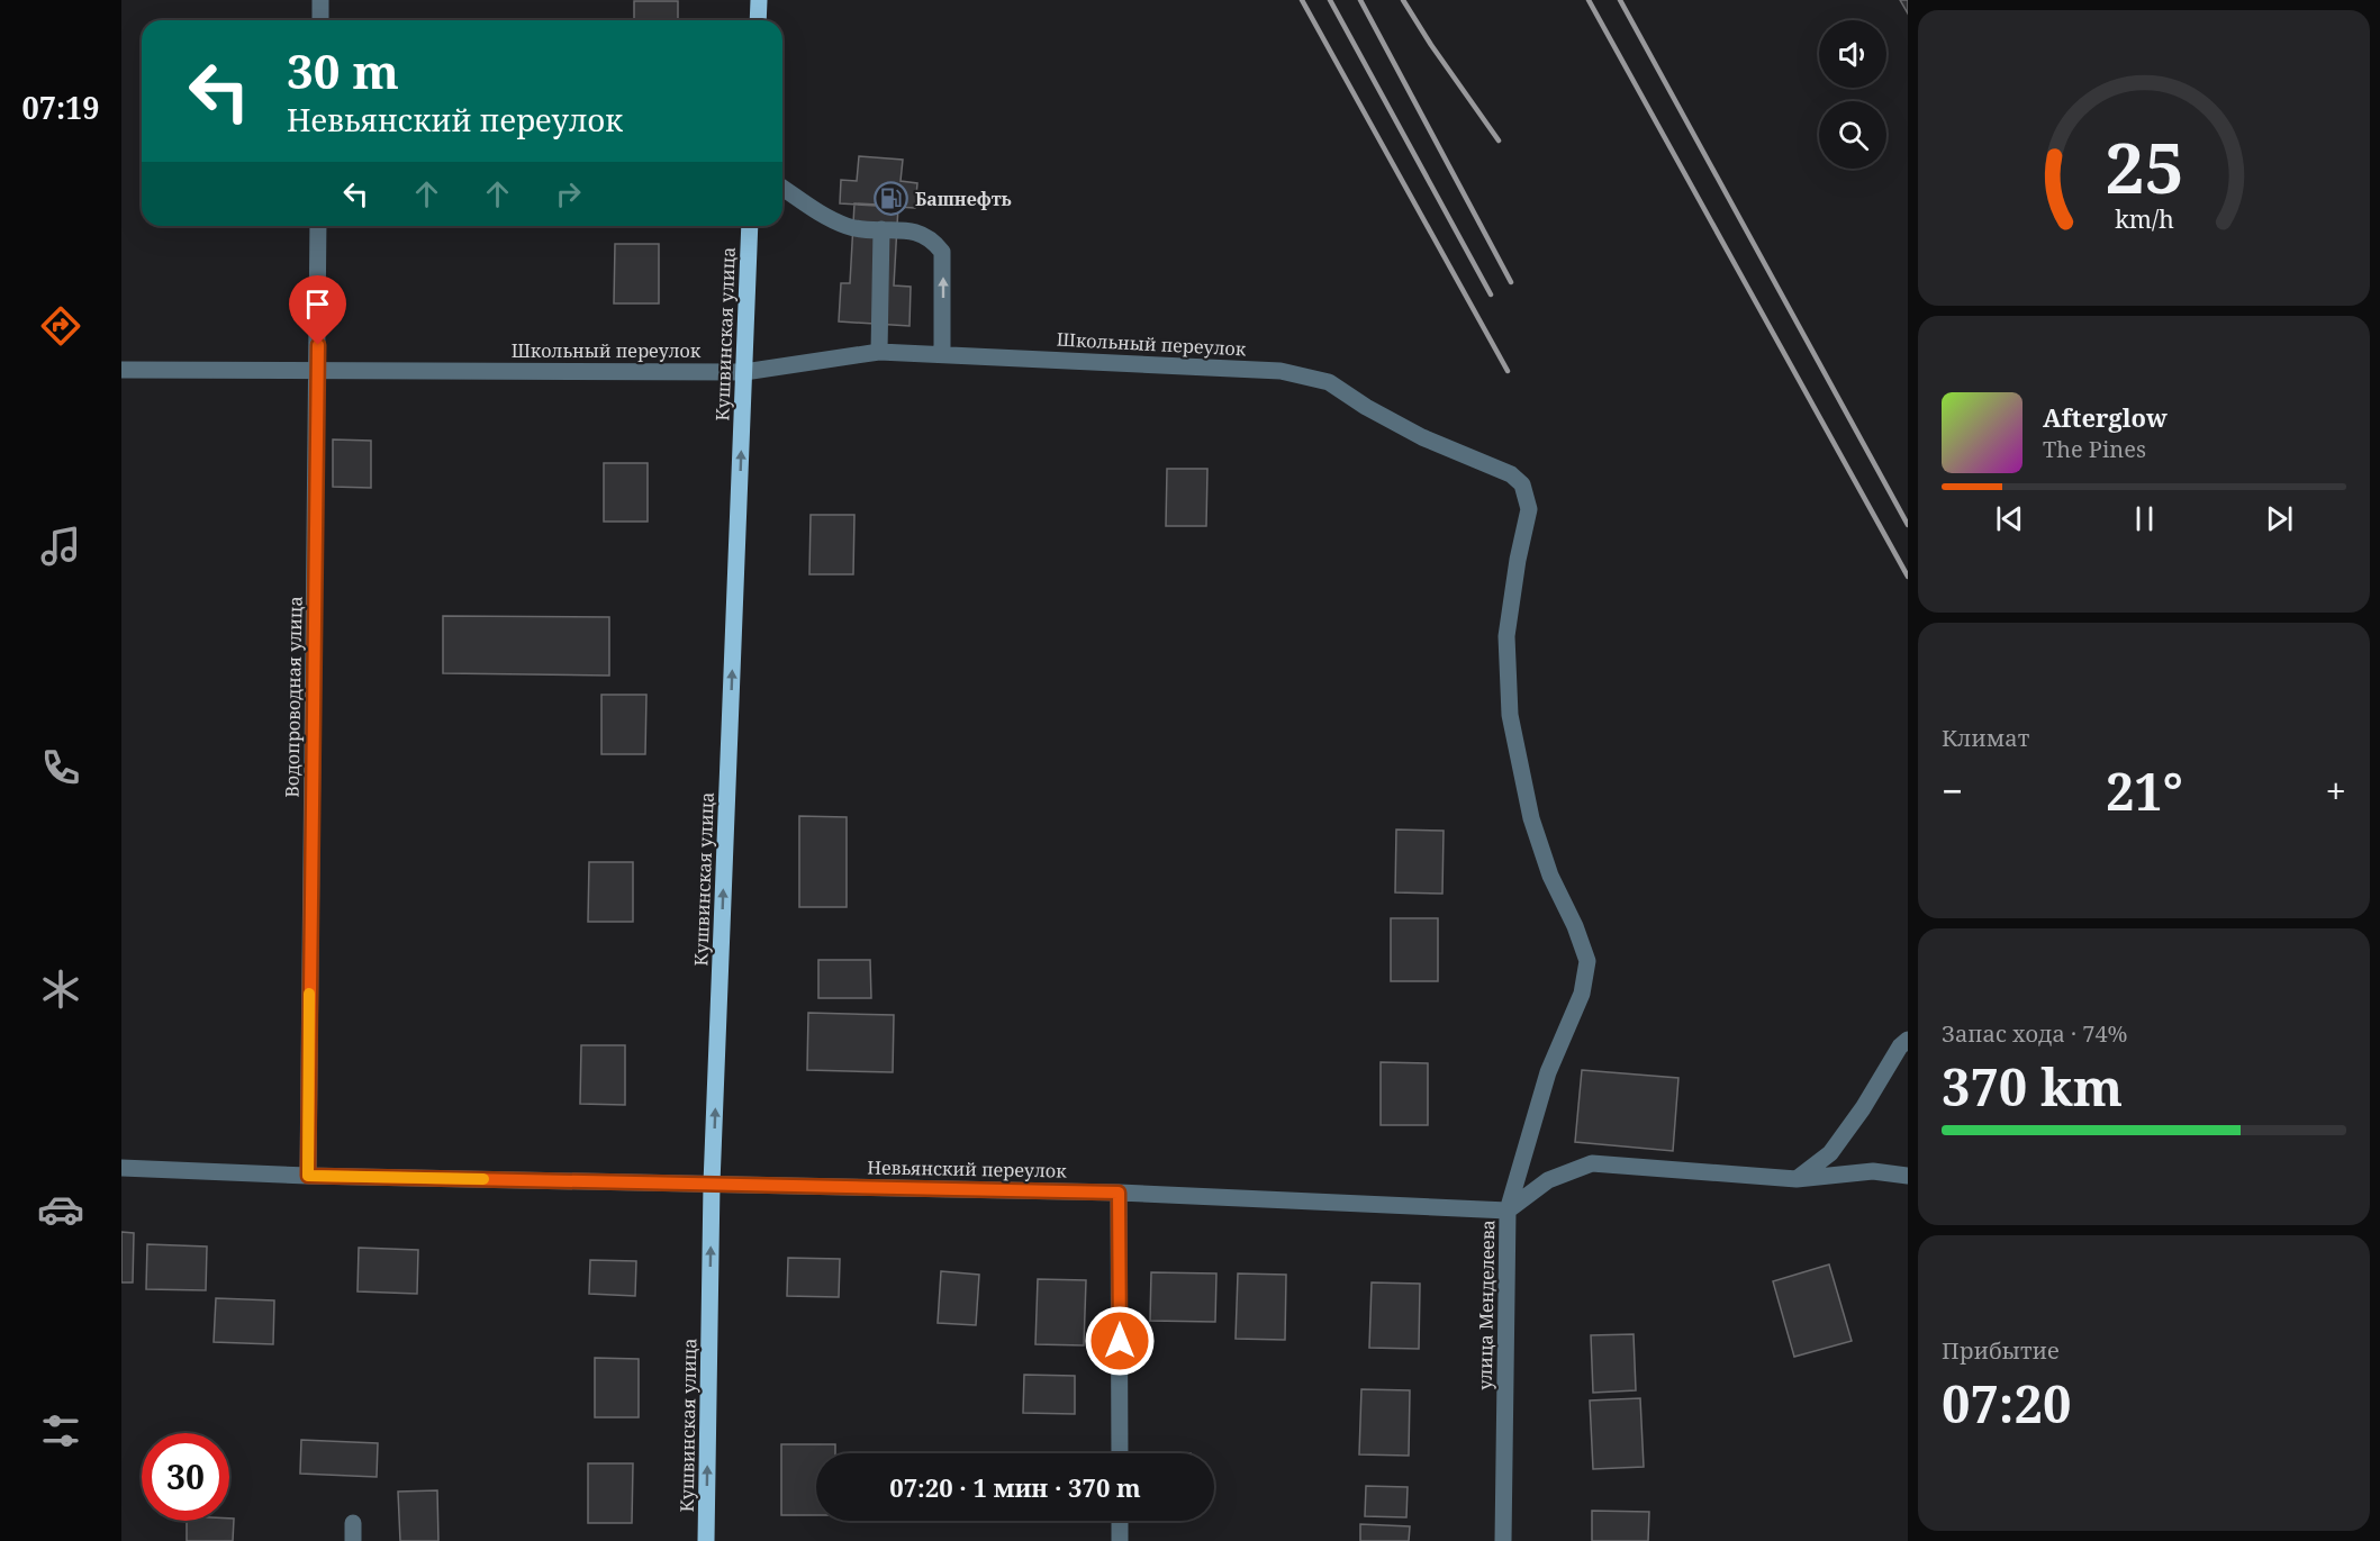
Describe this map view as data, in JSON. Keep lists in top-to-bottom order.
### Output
{
  "streets": {
    "main road": ["Кушвинская улица"],
    "street": [
      "Школьный переулок",
      "Водопроводная улица",
      "Невьянский переулок",
      "улица Менделеева"
    ]
  },
  "crossings": [
    ["Кушвинская улица", "Школьный переулок"],
    ["Кушвинская улица", "Невьянский переулок"],
    ["Школьный переулок", "Водопроводная улица"],
    ["Школьный переулок", "улица Менделеева"],
    ["Водопроводная улица", "Невьянский переулок"],
    ["Невьянский переулок", "улица Менделеева"]
  ],
  "one_way": ["Кушвинская улица"],
  "places": {
    "fuel station": ["Башнефть"]
  },
  "page": {
    "tabs": "07:19",
    "turn": ["30 m", "Невьянский переулок"],
    "song": ["Afterglow", "The Pines"],
    "tile": [
      "Климат",
      ["Запас хода · 74%", "370 km"],
      ["Прибытие", "07:20"]
    ],
    "heat": ["−", "21°", "+"],
    "limit": "30",
    "trip": "07:20 · 1 мин · 370 m",
    "gauge": ["25", "km/h"]
  }
}
